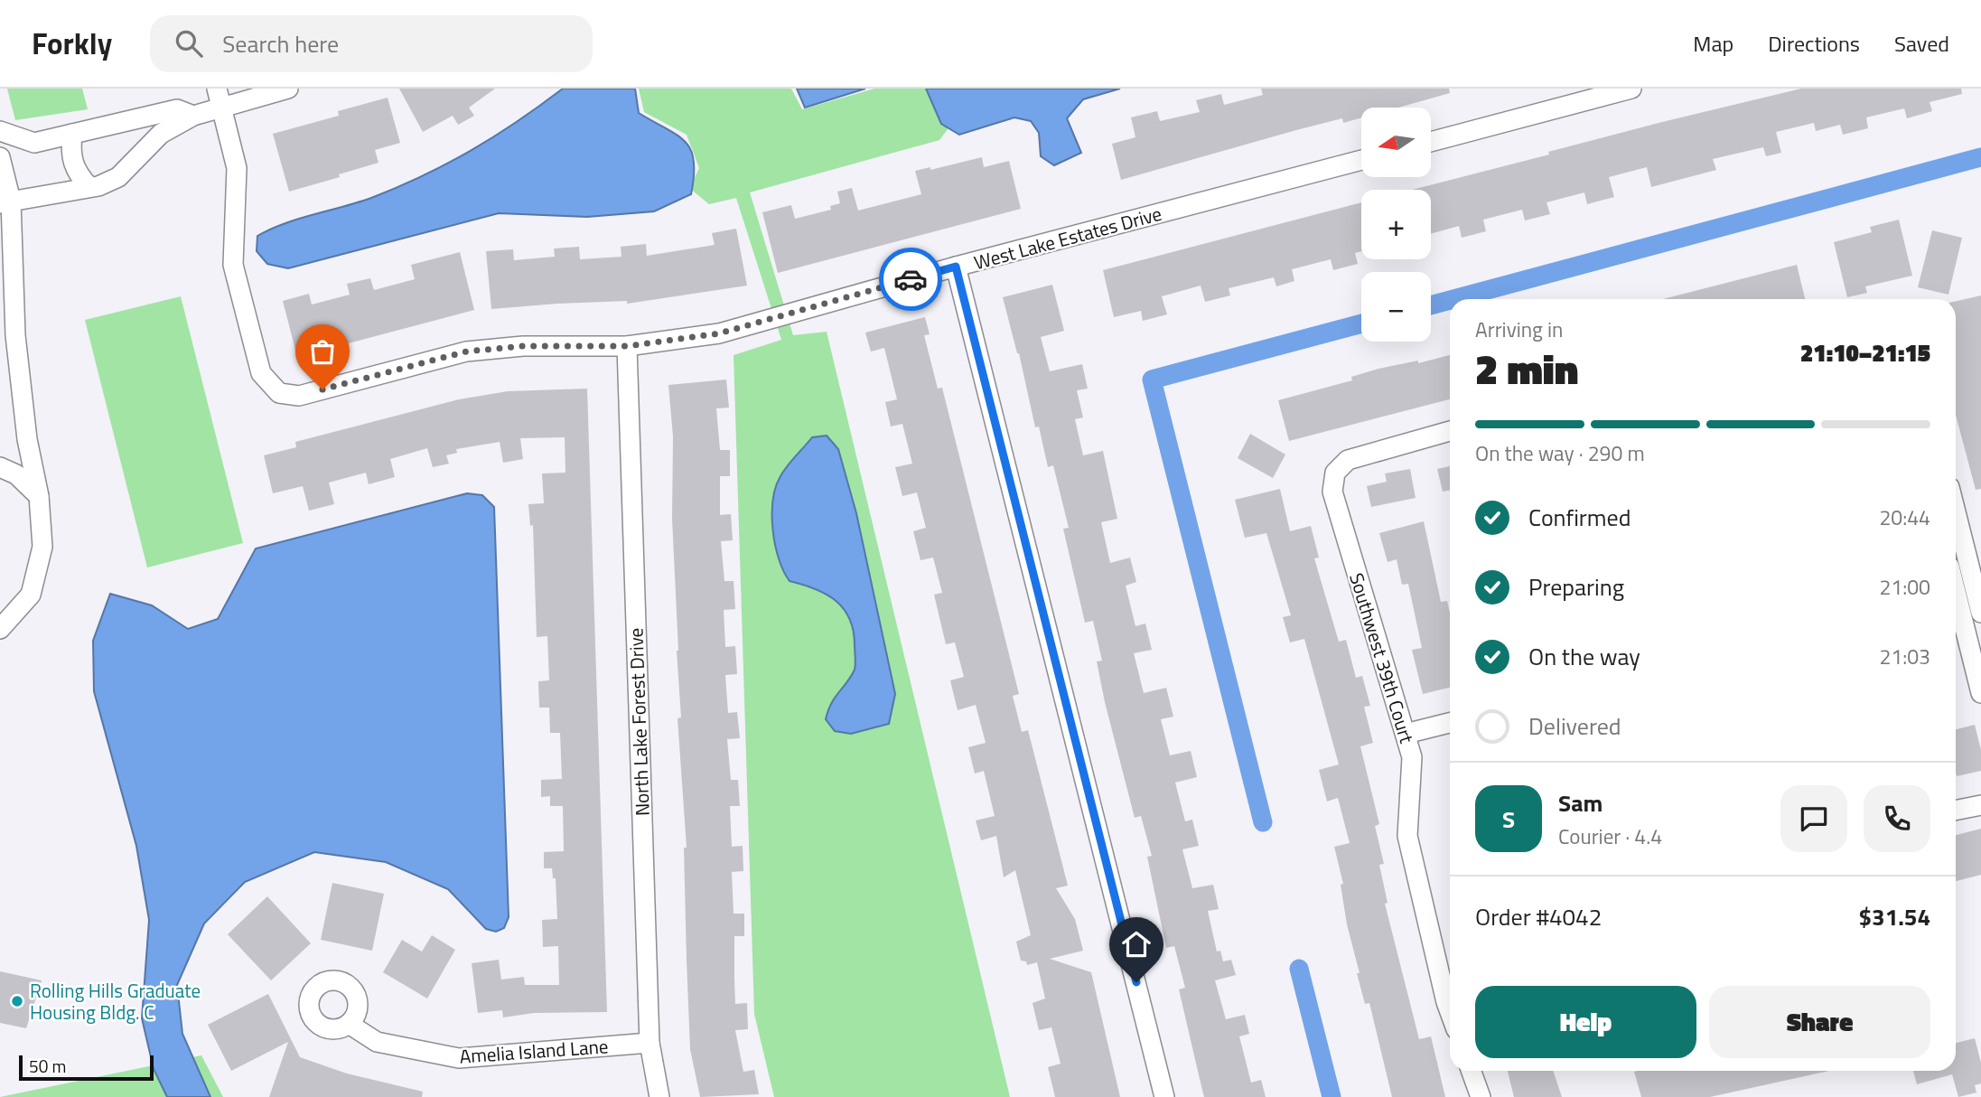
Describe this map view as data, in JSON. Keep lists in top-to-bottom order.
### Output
{
  "streets": {
    "street": [
      "West Lake Estates Drive",
      "Southwest 39th Court",
      "North Lake Forest Drive",
      "Amelia Island Lane"
    ]
  },
  "crossings": [
    ["West Lake Estates Drive", "North Lake Forest Drive"],
    ["North Lake Forest Drive", "Amelia Island Lane"]
  ],
  "places": ["Rolling Hills Graduate Housing Bldg. C"],
  "scale_bar": "50 m",
  "north": "left",
  "page": {
    "header": "Forkly",
    "search": "Search here",
    "nav": ["Map", "Directions", "Saved"],
    "map_buttons": ["+", "−"],
    "heading": ["2 min", "Arriving in", "21:10–21:15"],
    "panel": [
      "Sam",
      "Courier · 4.4",
      "Order #4042",
      "$31.54"
    ],
    "bar": "On the way · 290 m",
    "list": [
      ["Confirmed", "20:44"],
      ["Preparing", "21:00"],
      ["On the way", "21:03"],
      "Delivered"
    ],
    "round": "S",
    "buttons": ["Help", "Share"],
    "scale": "50 m"
  }
}
